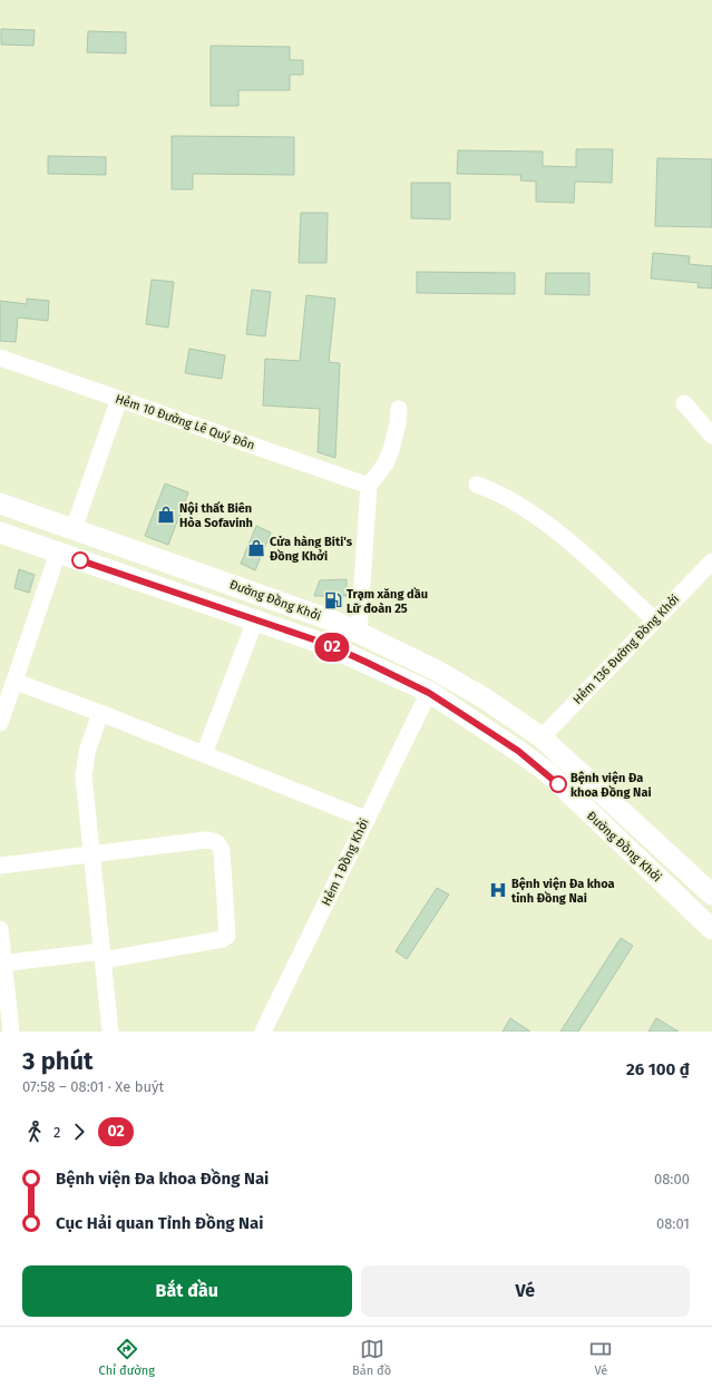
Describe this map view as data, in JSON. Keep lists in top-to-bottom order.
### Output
{
  "streets": {
    "main road": ["Đường Đồng Khởi"],
    "street": ["Hẻm 10 Đường Lê Quý Đôn", "Hẻm 136 Đường Đồng Khởi", "Hẻm 1 Đồng Khởi"]
  },
  "crossings": [
    ["Đường Đồng Khởi", "Hẻm 136 Đường Đồng Khởi"],
    ["Đường Đồng Khởi", "Hẻm 1 Đồng Khởi"]
  ],
  "places": {
    "shop": ["Nội thất Biên Hòa Sofavinh", "Cửa hàng Biti's Đồng Khởi"],
    "fuel station": ["Trạm xăng dầu Lữ đoàn 25"],
    "other": ["Bệnh viện Đa khoa Đồng Nai"],
    "hospital": ["Bệnh viện Đa khoa tỉnh Đồng Nai"]
  },
  "lines": ["bus line 02"],
  "page": {
    "on_map": "02",
    "heading": ["3 phút", "07:58 – 08:01 · Xe buýt", "26 100 ₫"],
    "legs": ["2", "02"],
    "list": [
      {
        "name": "Bệnh viện Đa khoa Đồng Nai",
        "value": "08:00"
      },
      {
        "name": "Cục Hải quan Tỉnh Đồng Nai",
        "value": "08:01"
      }
    ],
    "buttons": ["Bắt đầu", "Vé"],
    "tabs": ["Chỉ đường", "Bản đồ", "Vé"]
  }
}
